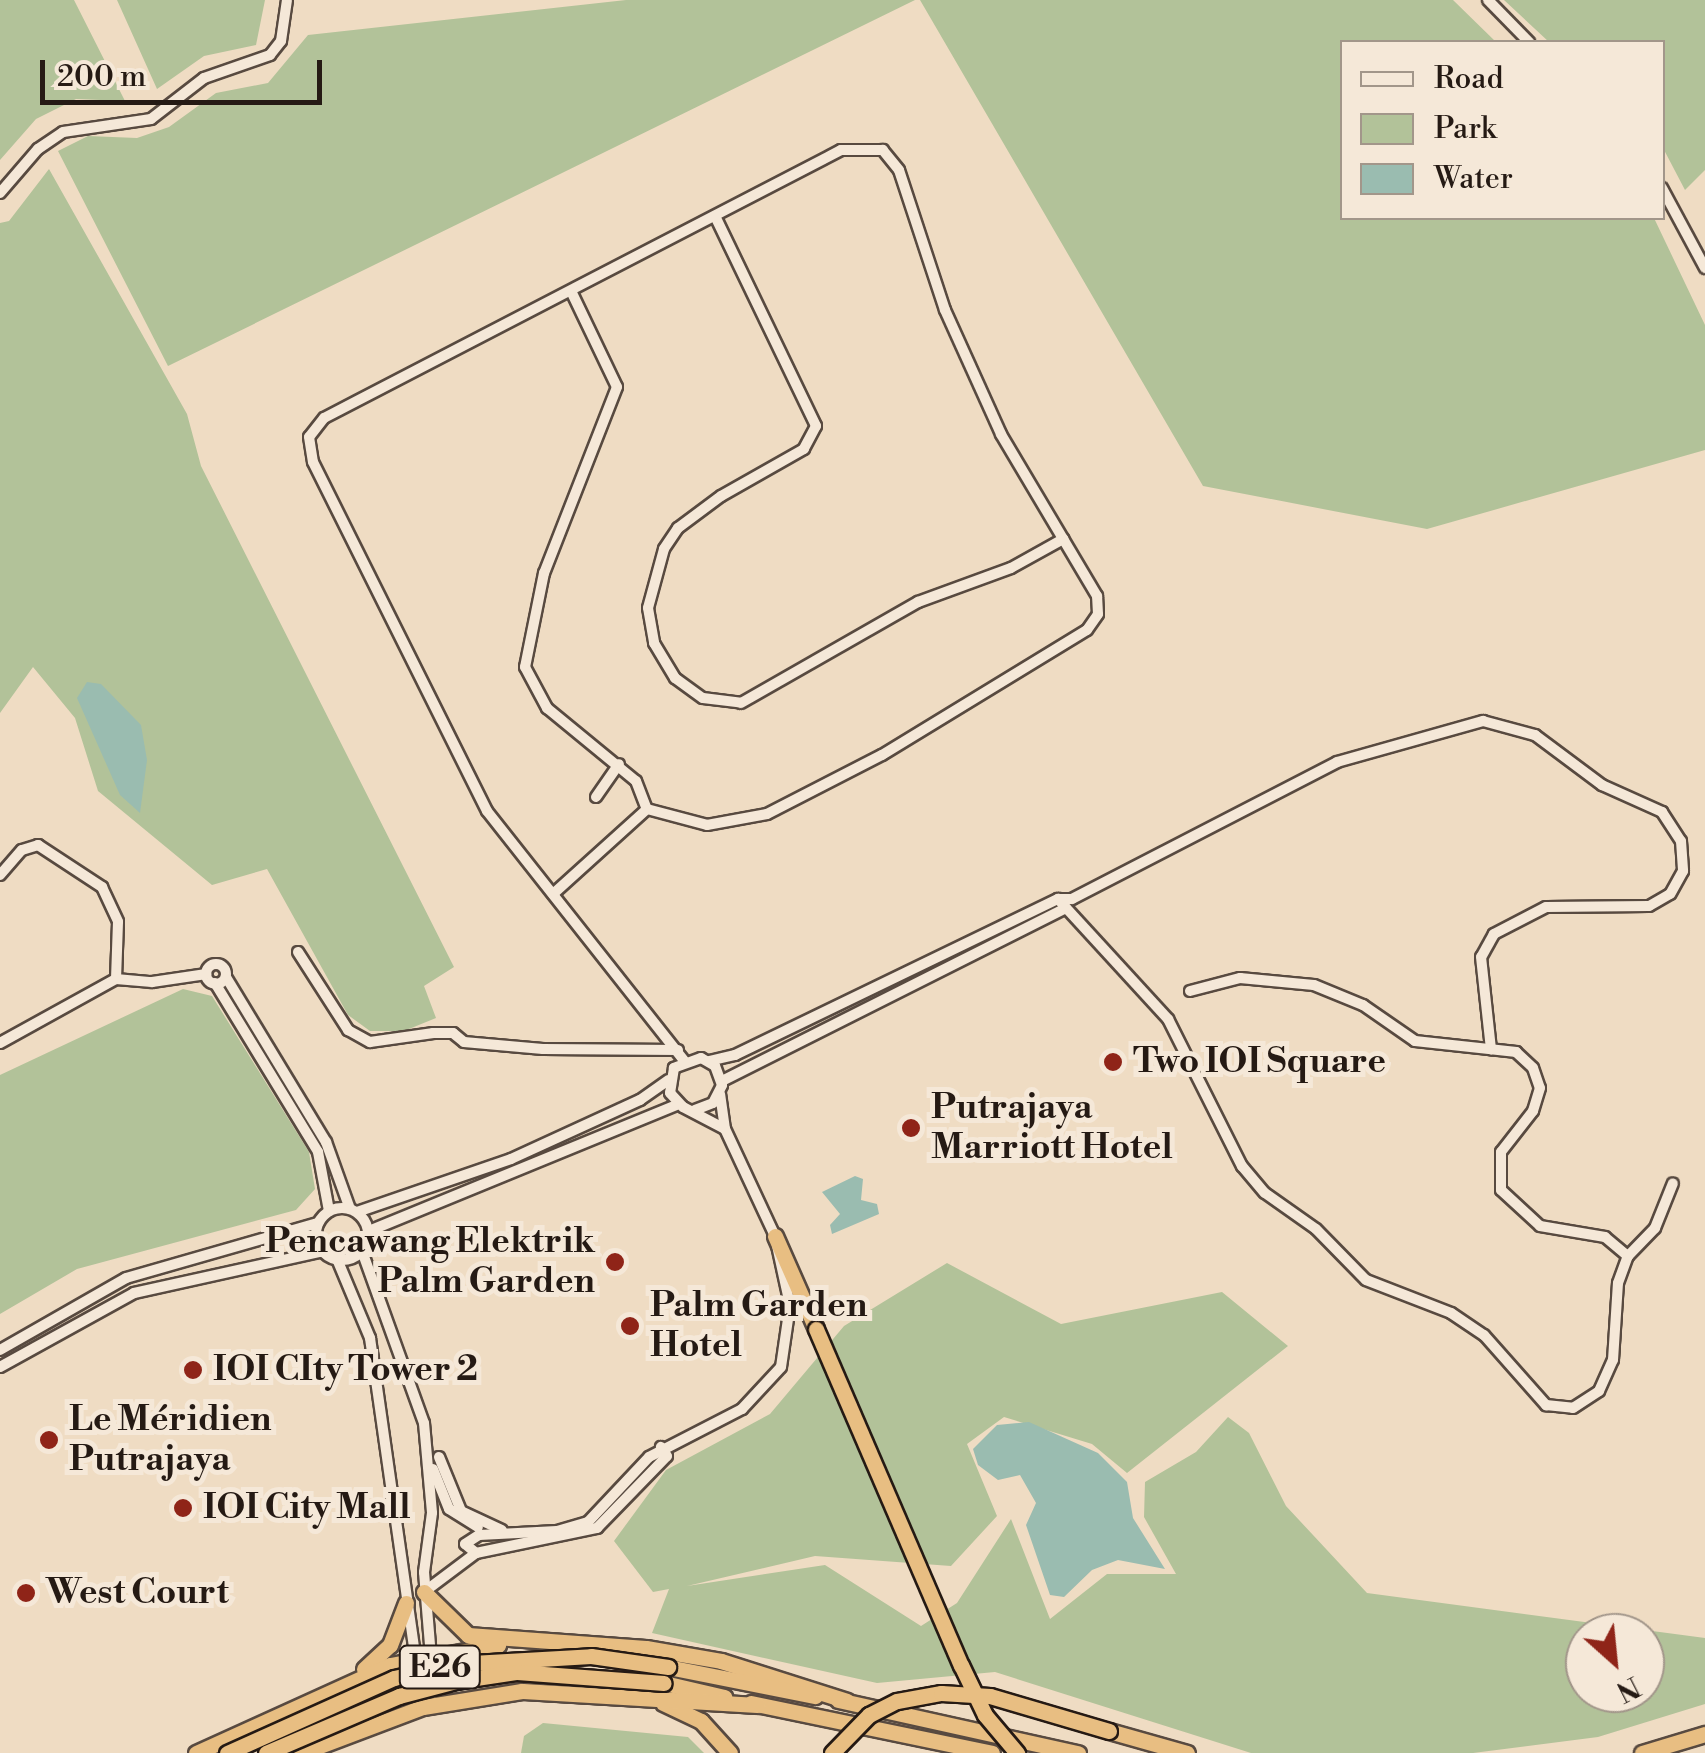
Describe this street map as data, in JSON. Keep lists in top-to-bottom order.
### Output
{
  "streets": {
    "highway": ["E26"]
  },
  "places": [
    "Two IOI Square",
    "Putrajaya Marriott Hotel",
    "Pencawang Elektrik Palm Garden",
    "Palm Garden Hotel",
    "IOI CIty Tower 2",
    "Le Méridien Putrajaya",
    "IOI City Mall",
    "West Court"
  ],
  "legend": ["Road", "Park", "Water"],
  "scale_bar": "200 m",
  "north": "bottom right"
}
